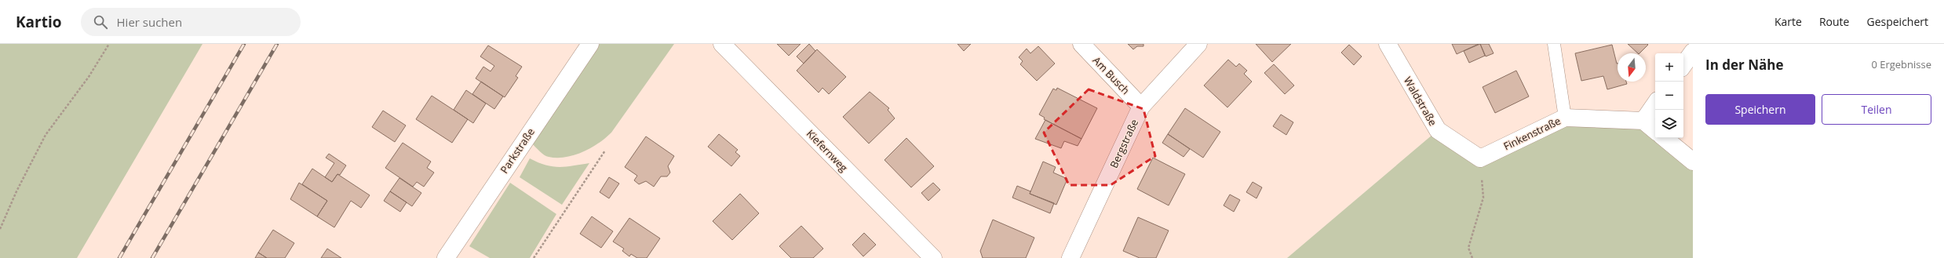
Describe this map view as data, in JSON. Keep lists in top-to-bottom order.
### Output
{
  "streets": {
    "street": [
      "Am Busch",
      "Waldstraße",
      "Finkenstraße",
      "Bergstraße",
      "Parkstraße",
      "Kiefernweg"
    ]
  },
  "crossings": [
    ["Am Busch", "Bergstraße"],
    ["Waldstraße", "Finkenstraße"]
  ],
  "north": "bottom",
  "page": {
    "header": "Kartio",
    "search": "Hier suchen",
    "nav": ["Karte", "Route", "Gespeichert"],
    "heading": ["In der Nähe", "0 Ergebnisse"],
    "map_buttons": ["+", "−"],
    "buttons": ["Speichern", "Teilen"]
  }
}
